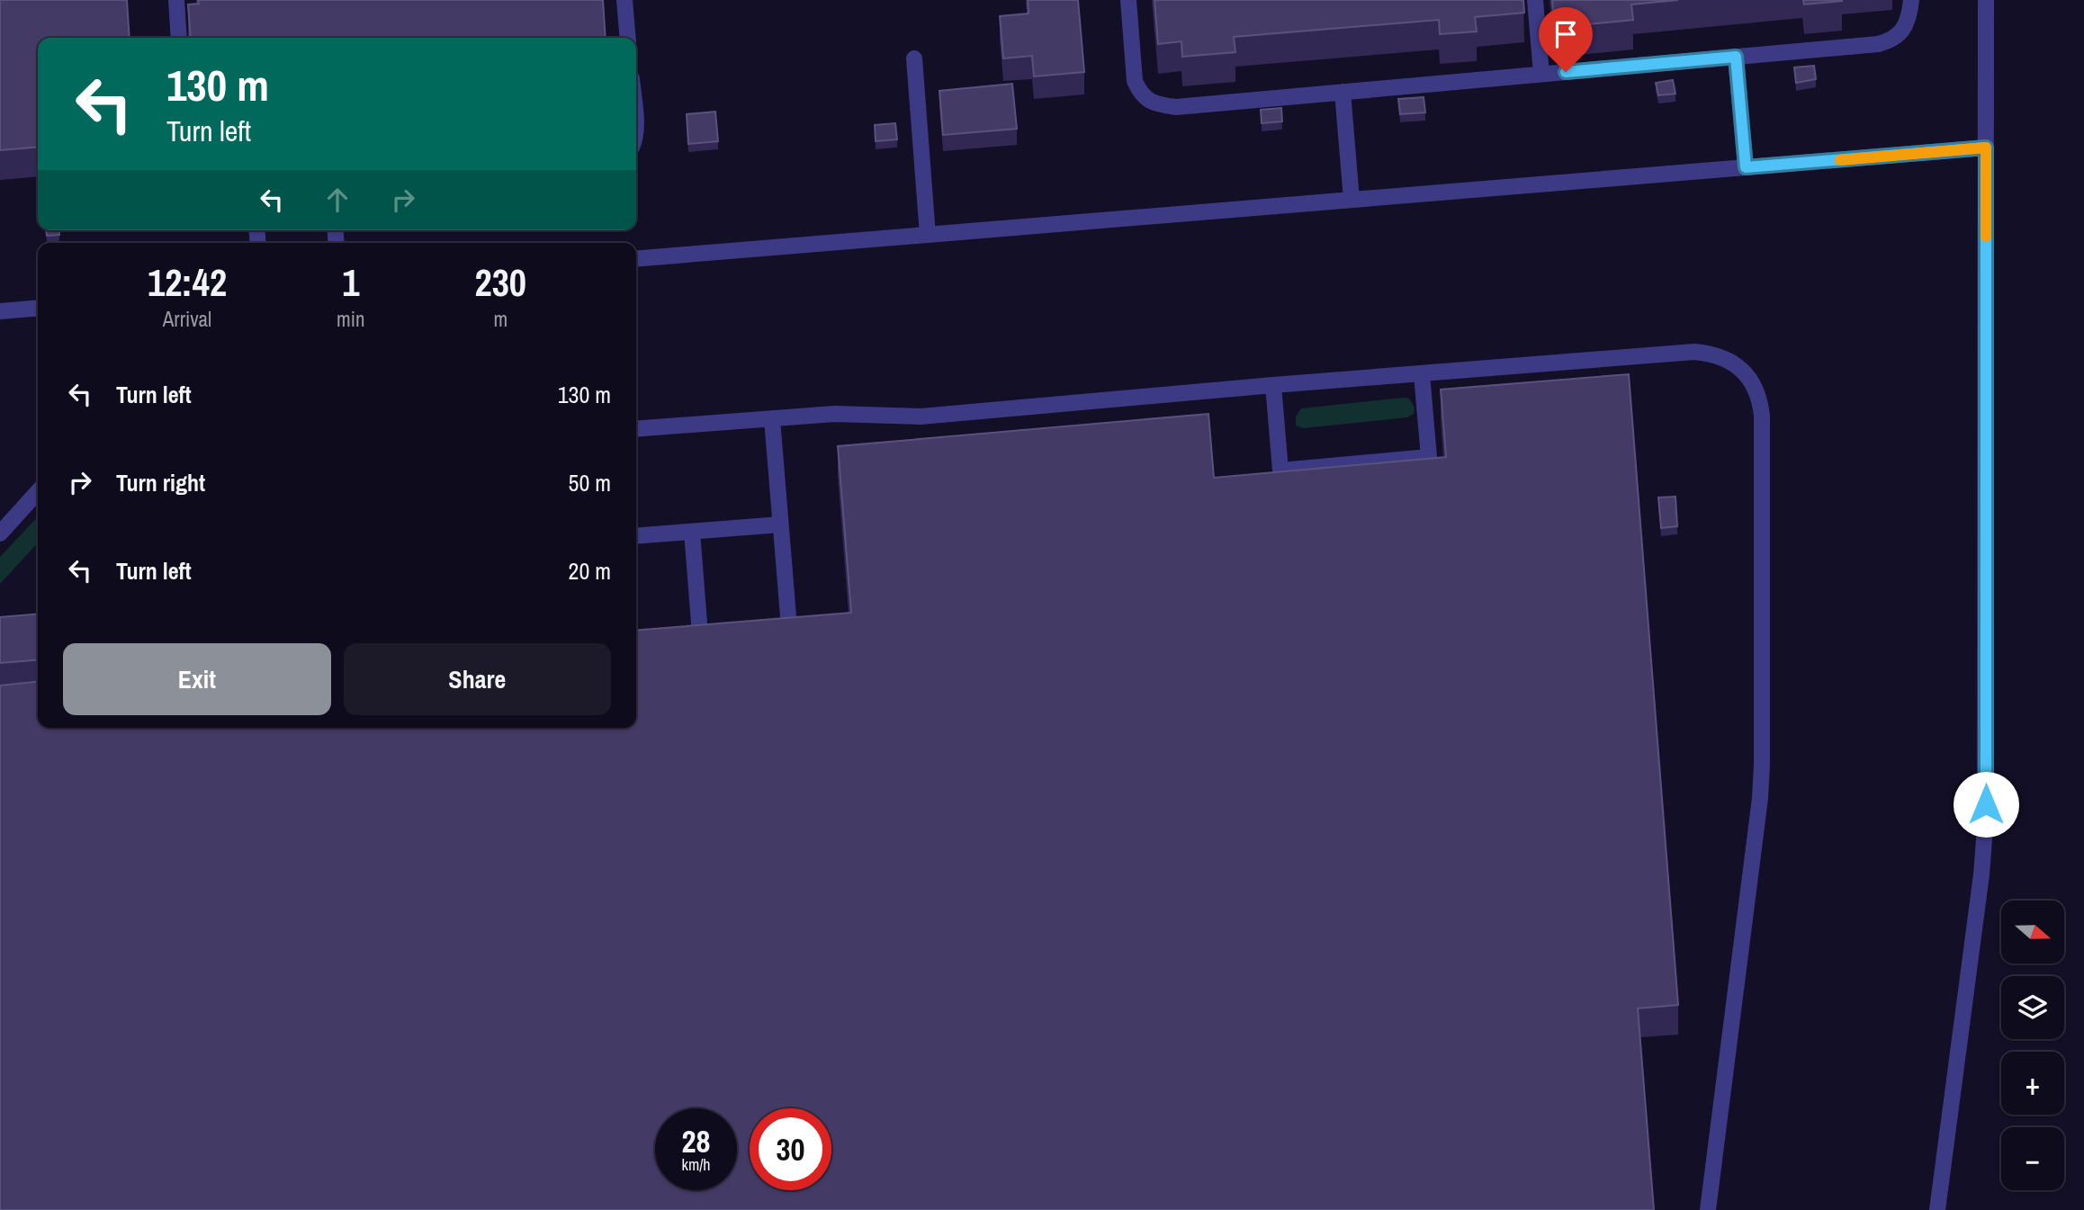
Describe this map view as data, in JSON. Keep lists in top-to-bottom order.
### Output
{
  "north": "right",
  "page": {
    "turn": ["130 m", "Turn left"],
    "eta": [
      "12:42",
      "Arrival",
      "1",
      "min",
      "230",
      "m"
    ],
    "list": [
      {
        "name": "Turn left",
        "value": "130 m"
      },
      {
        "name": "Turn right",
        "value": "50 m"
      },
      {
        "name": "Turn left",
        "value": "20 m"
      }
    ],
    "buttons": ["Exit", "Share"],
    "map_buttons": ["+", "−"],
    "speed": "28 km/h",
    "limit": "30"
  }
}
